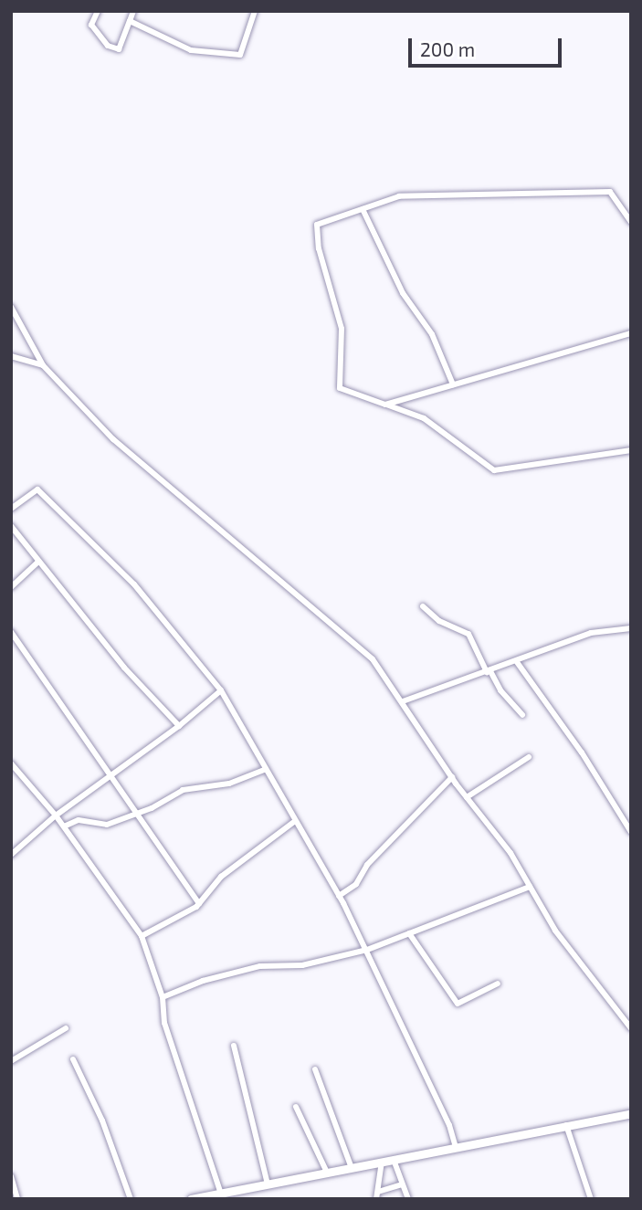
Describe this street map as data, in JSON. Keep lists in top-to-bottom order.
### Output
{
  "scale_bar": "200 m"
}
